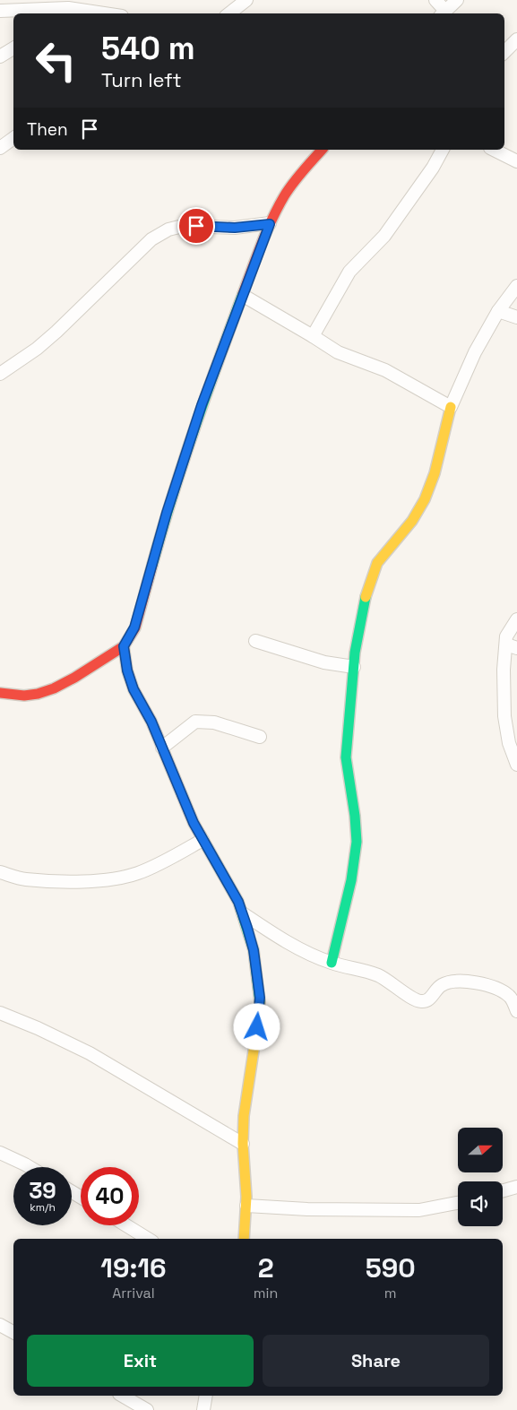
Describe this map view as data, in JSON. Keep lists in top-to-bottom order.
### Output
{
  "north": "right",
  "page": {
    "turn": ["540 m", "Turn left"],
    "then": "Then",
    "speed": "39 km/h",
    "limit": "40",
    "eta": [
      "19:16",
      "Arrival",
      "2",
      "min",
      "590",
      "m"
    ],
    "buttons": ["Exit", "Share"]
  }
}
